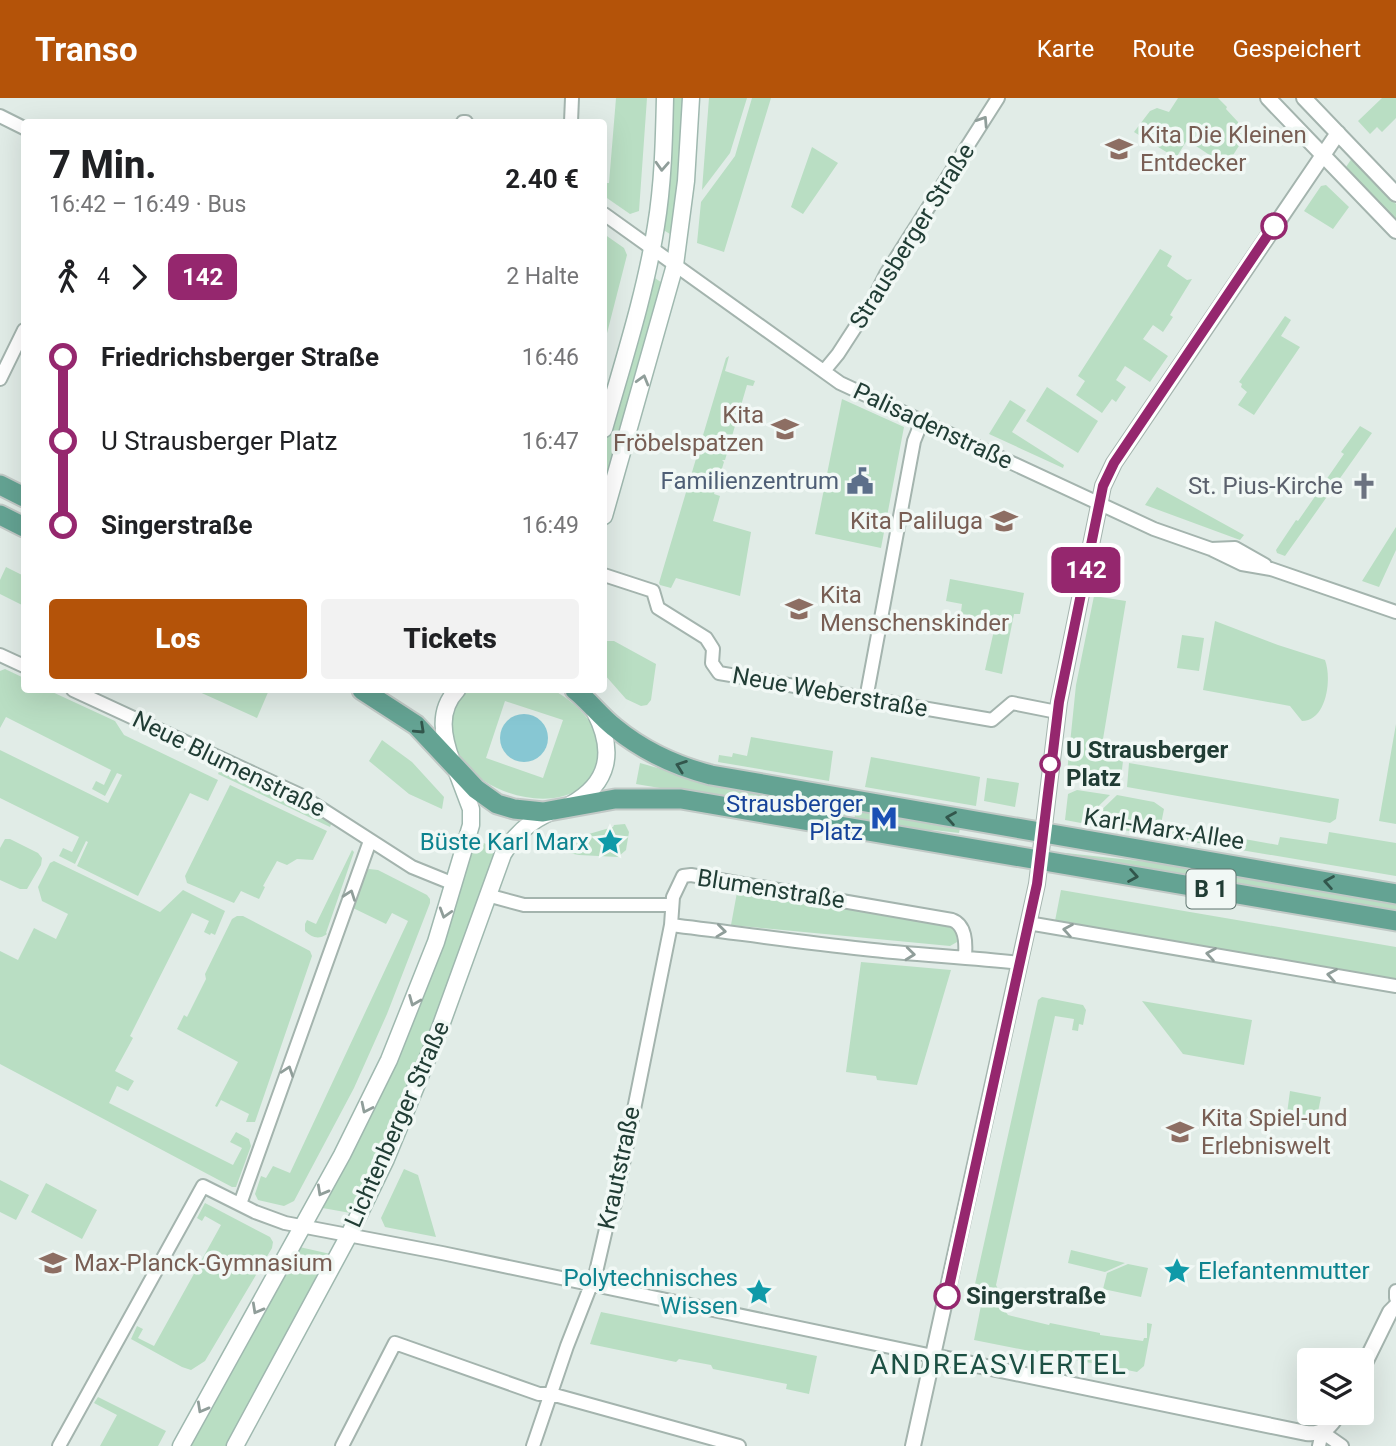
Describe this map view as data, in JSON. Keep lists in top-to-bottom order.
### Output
{
  "streets": {
    "main road": ["Karl-Marx-Allee", "B 1", "Lichtenberger Straße"],
    "street": [
      "Strausberger Straße",
      "Palisadenstraße",
      "Neue Weberstraße",
      "Neue Blumenstraße",
      "Blumenstraße",
      "Krautstraße"
    ]
  },
  "crossings": [
    ["Strausberger Straße", "Palisadenstraße"],
    ["Neue Blumenstraße", "Lichtenberger Straße"],
    ["Karl-Marx-Allee", "B 1"],
    ["Karl-Marx-Allee", "Lichtenberger Straße"],
    ["Blumenstraße", "Krautstraße"],
    ["B 1", "Lichtenberger Straße"]
  ],
  "one_way": ["Strausberger Straße", "Blumenstraße"],
  "districts": ["ANDREASVIERTEL"],
  "places": {
    "school or university": [
      "Kita Die Kleinen Entdecker",
      "Kita Fröbelspatzen",
      "Kita Paliluga",
      "Kita Menschenskinder",
      "Kita Spiel-und Erlebniswelt",
      "Max-Planck-Gymnasium"
    ],
    "public building": ["Familienzentrum"],
    "church": ["St. Pius-Kirche"],
    "other": ["U Strausberger Platz", "Singerstraße"],
    "metro station": ["Strausberger Platz"],
    "place": ["Büste Karl Marx", "Elefantenmutter", "Polytechnisches Wissen"]
  },
  "lines": ["bus line 142"],
  "page": {
    "header": "Transo",
    "nav": ["Karte", "Route", "Gespeichert"],
    "on_map": "142",
    "heading": ["7 Min.", "16:42 – 16:49 · Bus", "2.40 €"],
    "legs": ["4", "142", "2 Halte"],
    "list": [
      {
        "name": "Friedrichsberger Straße",
        "value": "16:46"
      },
      {
        "name": "U Strausberger Platz",
        "value": "16:47"
      },
      {
        "name": "Singerstraße",
        "value": "16:49"
      }
    ],
    "buttons": ["Los", "Tickets"]
  }
}
